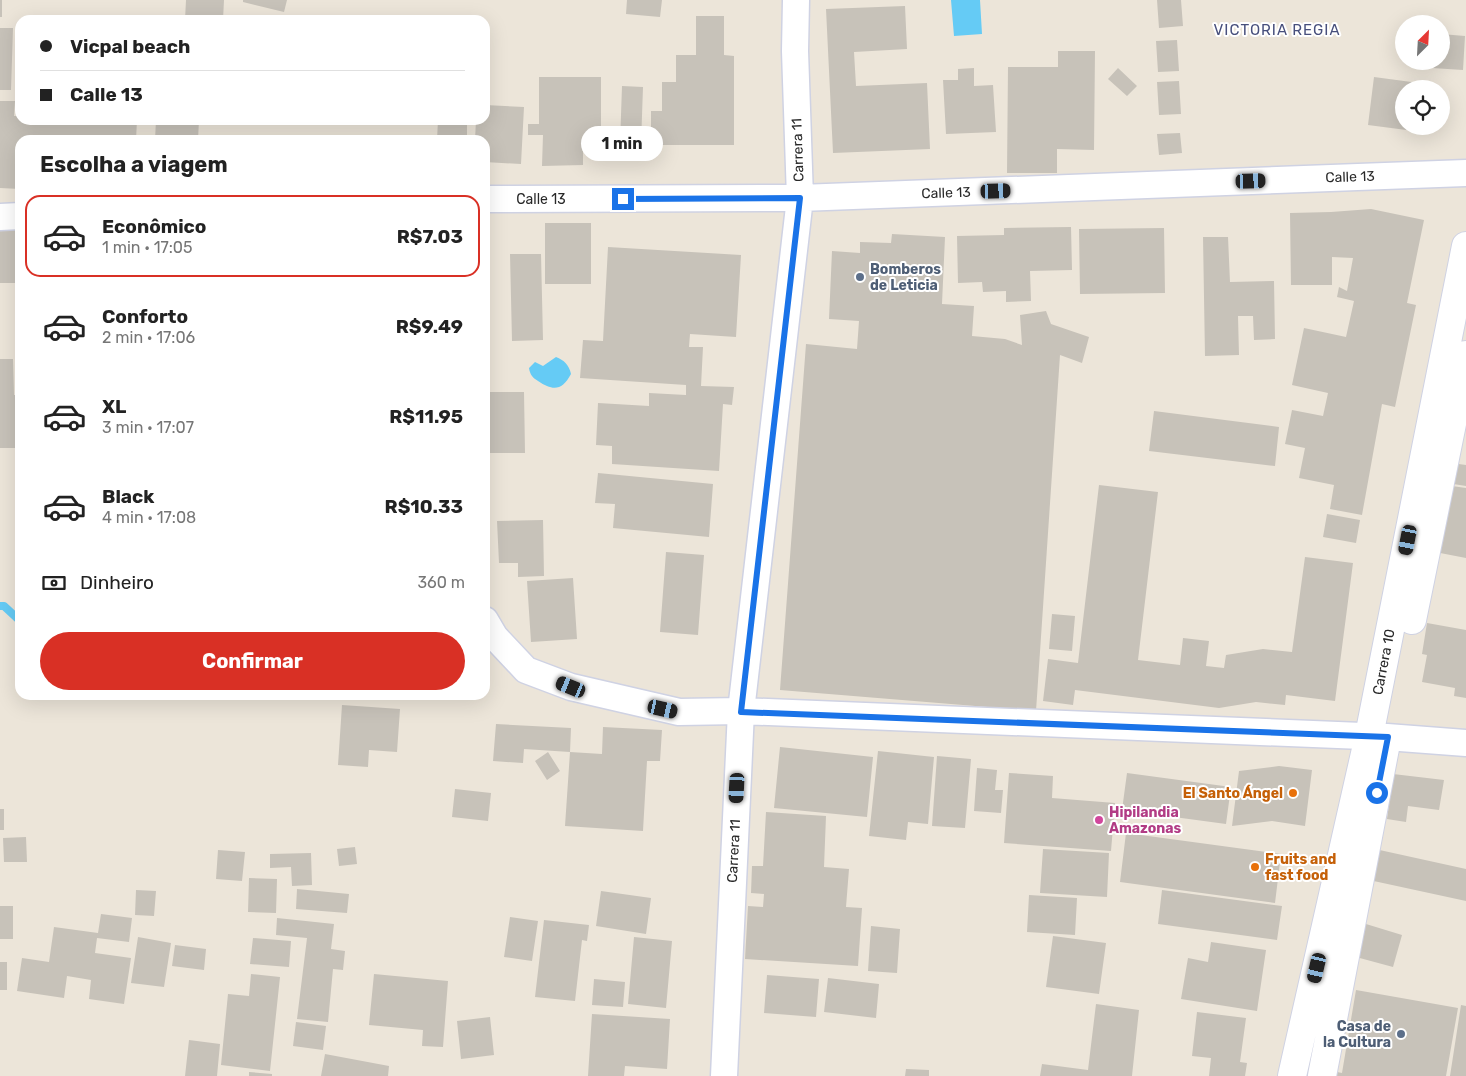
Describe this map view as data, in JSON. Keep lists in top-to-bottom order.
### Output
{
  "streets": {
    "main road": ["Carrera 10"],
    "street": ["Carrera 11", "Calle 13"]
  },
  "crossings": [
    ["Carrera 11", "Calle 13"]
  ],
  "districts": ["VICTORIA REGIA"],
  "places": [
    "Bomberos de Leticia",
    "El Santo Ángel",
    "Hipilandia Amazonas",
    "Fruits and fast food",
    "Casa de la Cultura"
  ],
  "north": "top right",
  "page": {
    "banner": ["Vicpal beach", "Calle 13"],
    "bubble": "1 min",
    "heading": "Escolha a viagem",
    "list": [
      {
        "name": "Econômico",
        "note": "1 min · 17:05",
        "value": "R$7.03"
      },
      {
        "name": "Conforto",
        "note": "2 min · 17:06",
        "value": "R$9.49"
      },
      {
        "name": "XL",
        "note": "3 min · 17:07",
        "value": "R$11.95"
      },
      {
        "name": "Black",
        "note": "4 min · 17:08",
        "value": "R$10.33"
      }
    ],
    "pay": ["Dinheiro", "360 m"],
    "buttons": "Confirmar"
  }
}
